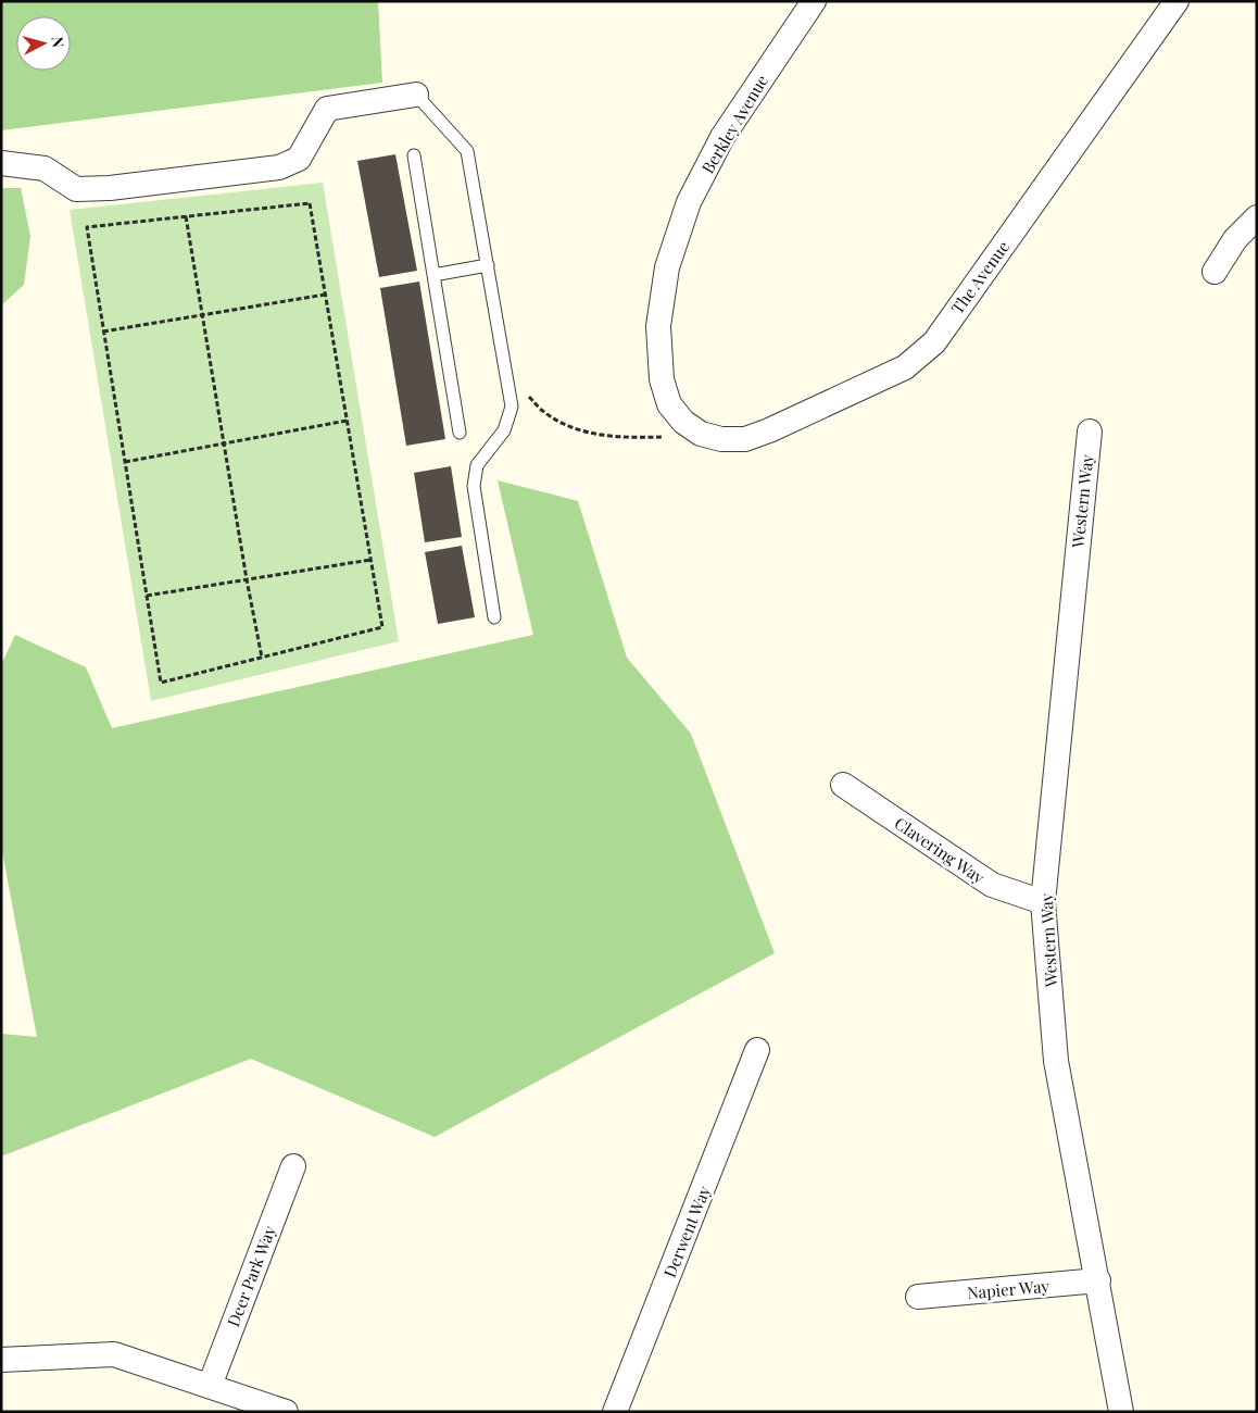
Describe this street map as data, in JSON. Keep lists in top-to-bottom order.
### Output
{
  "streets": {
    "street": [
      "Berkley Avenue",
      "The Avenue",
      "Western Way",
      "Clavering Way",
      "Derwent Way",
      "Deer Park Way",
      "Napier Way"
    ]
  },
  "crossings": [
    ["Berkley Avenue", "The Avenue"],
    ["Western Way", "Clavering Way"],
    ["Western Way", "Napier Way"]
  ],
  "north": "right"
}
